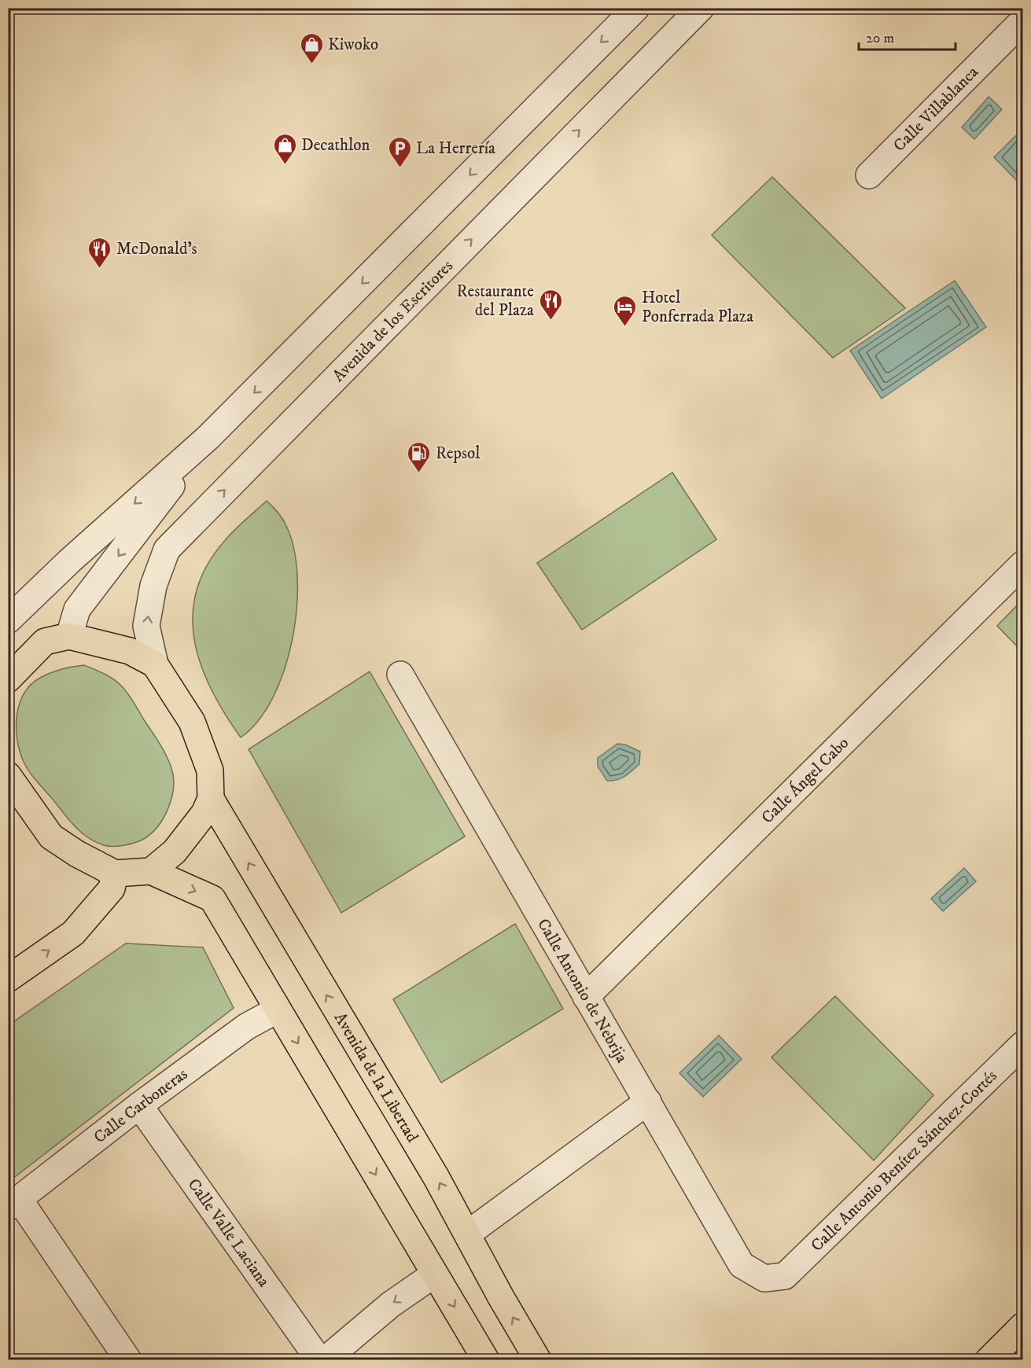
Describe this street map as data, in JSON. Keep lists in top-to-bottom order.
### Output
{
  "streets": {
    "main road": ["Avenida de la Libertad"],
    "street": [
      "Calle Villablanca",
      "Avenida de los Escritores",
      "Calle Ángel Cabo",
      "Calle Antonio de Nebrija",
      "Calle Carboneras",
      "Calle Antonio Benítez Sánchez-Cortés",
      "Calle Valle Laciana"
    ]
  },
  "crossings": [
    ["Calle Ángel Cabo", "Calle Antonio de Nebrija"],
    ["Calle Antonio de Nebrija", "Calle Antonio Benítez Sánchez-Cortés"],
    ["Calle Carboneras", "Calle Valle Laciana"]
  ],
  "places": {
    "shop": ["Kiwoko", "Decathlon"],
    "parking": ["La Herrería"],
    "restaurant": ["McDonald's", "Restaurante del Plaza"],
    "hotel": ["Hotel Ponferrada Plaza"],
    "fuel station": ["Repsol"]
  },
  "scale_bar": "20 m"
}
